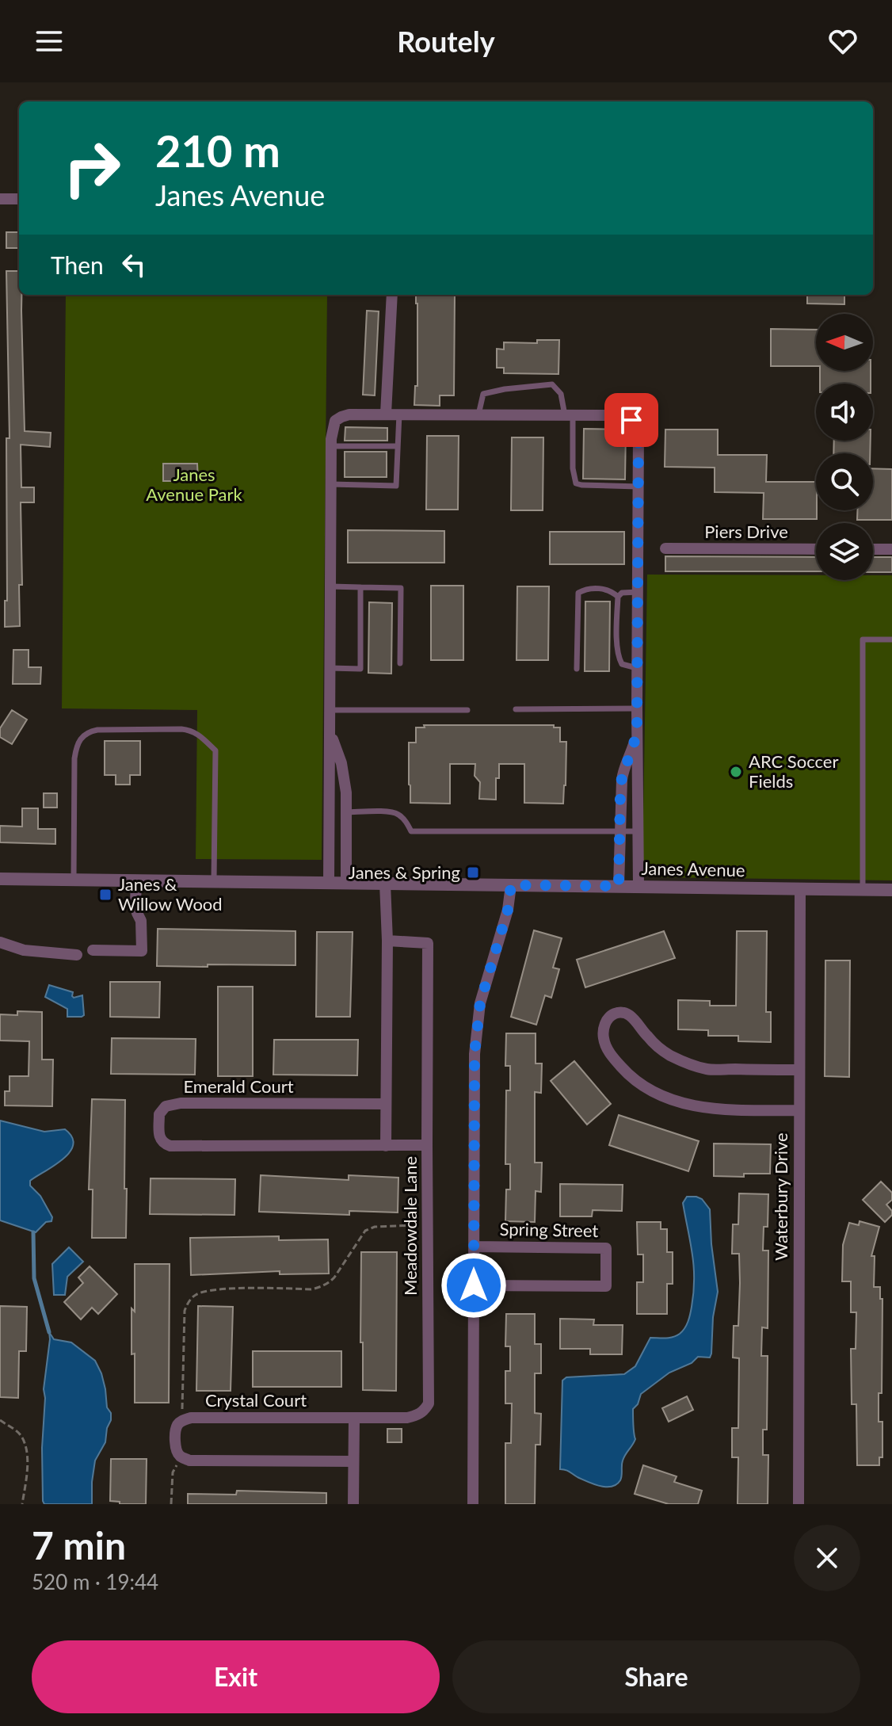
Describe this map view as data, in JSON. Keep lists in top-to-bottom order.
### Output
{
  "streets": {
    "street": [
      "Piers Drive",
      "Janes Avenue",
      "Emerald Court",
      "Waterbury Drive",
      "Meadowdale Lane",
      "Spring Street",
      "Crystal Court"
    ]
  },
  "crossings": [
    ["Janes Avenue", "Waterbury Drive"],
    ["Janes Avenue", "Meadowdale Lane"],
    ["Janes Avenue", "Spring Street"],
    ["Emerald Court", "Meadowdale Lane"],
    ["Meadowdale Lane", "Crystal Court"]
  ],
  "parks": ["Janes Avenue Park"],
  "places": {
    "other": ["ARC Soccer Fields"],
    "transit": ["Janes & Spring", "Janes & Willow Wood"]
  },
  "north": "left",
  "page": {
    "header": "Routely",
    "turn": ["210 m", "Janes Avenue"],
    "then": "Then",
    "heading": ["7 min", "520 m · 19:44"],
    "buttons": ["Exit", "Share"]
  }
}
